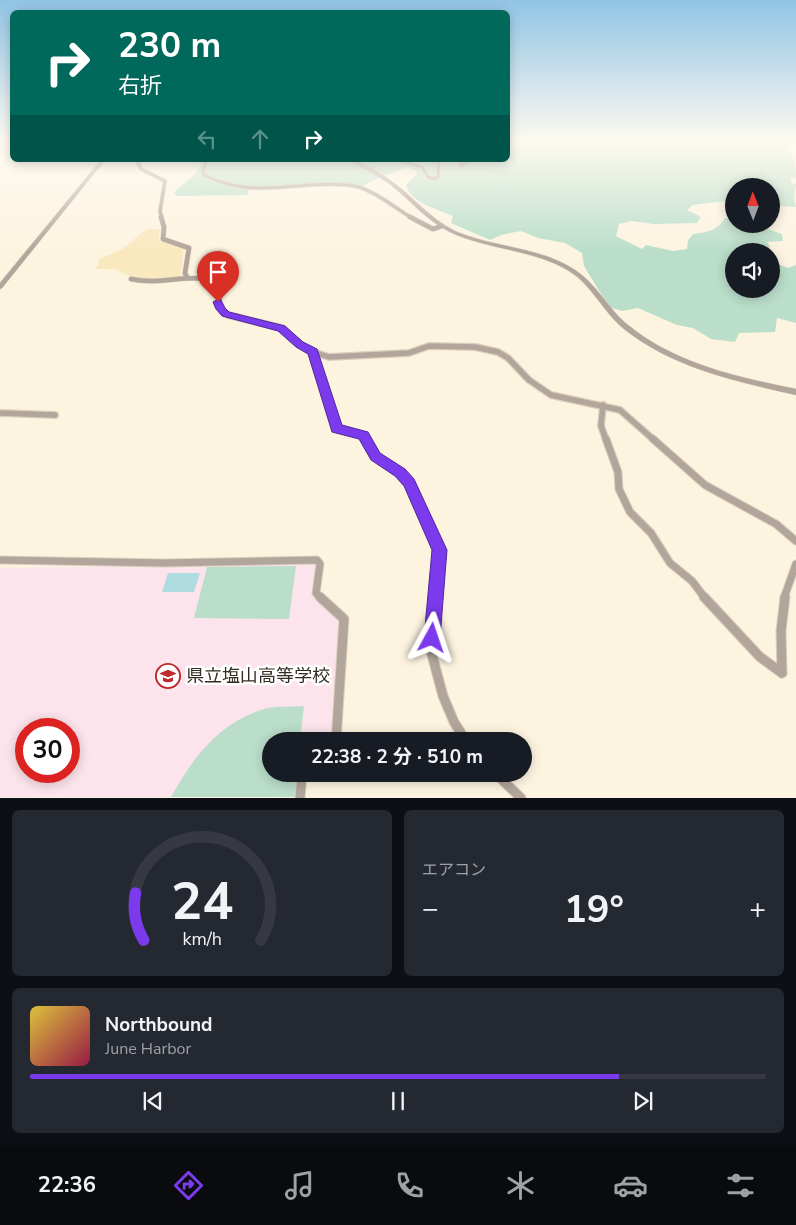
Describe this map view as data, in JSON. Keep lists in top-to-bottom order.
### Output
{
  "places": {
    "school or university": ["県立塩山高等学校"]
  },
  "north": "top",
  "page": {
    "turn": ["230 m", "右折"],
    "limit": "30",
    "trip": "22:38 · 2 分 · 510 m",
    "tile": "エアコン",
    "heat": ["−", "19°", "+"],
    "song": ["Northbound", "June Harbor"],
    "tabs": "22:36",
    "gauge": ["24", "km/h"]
  }
}
